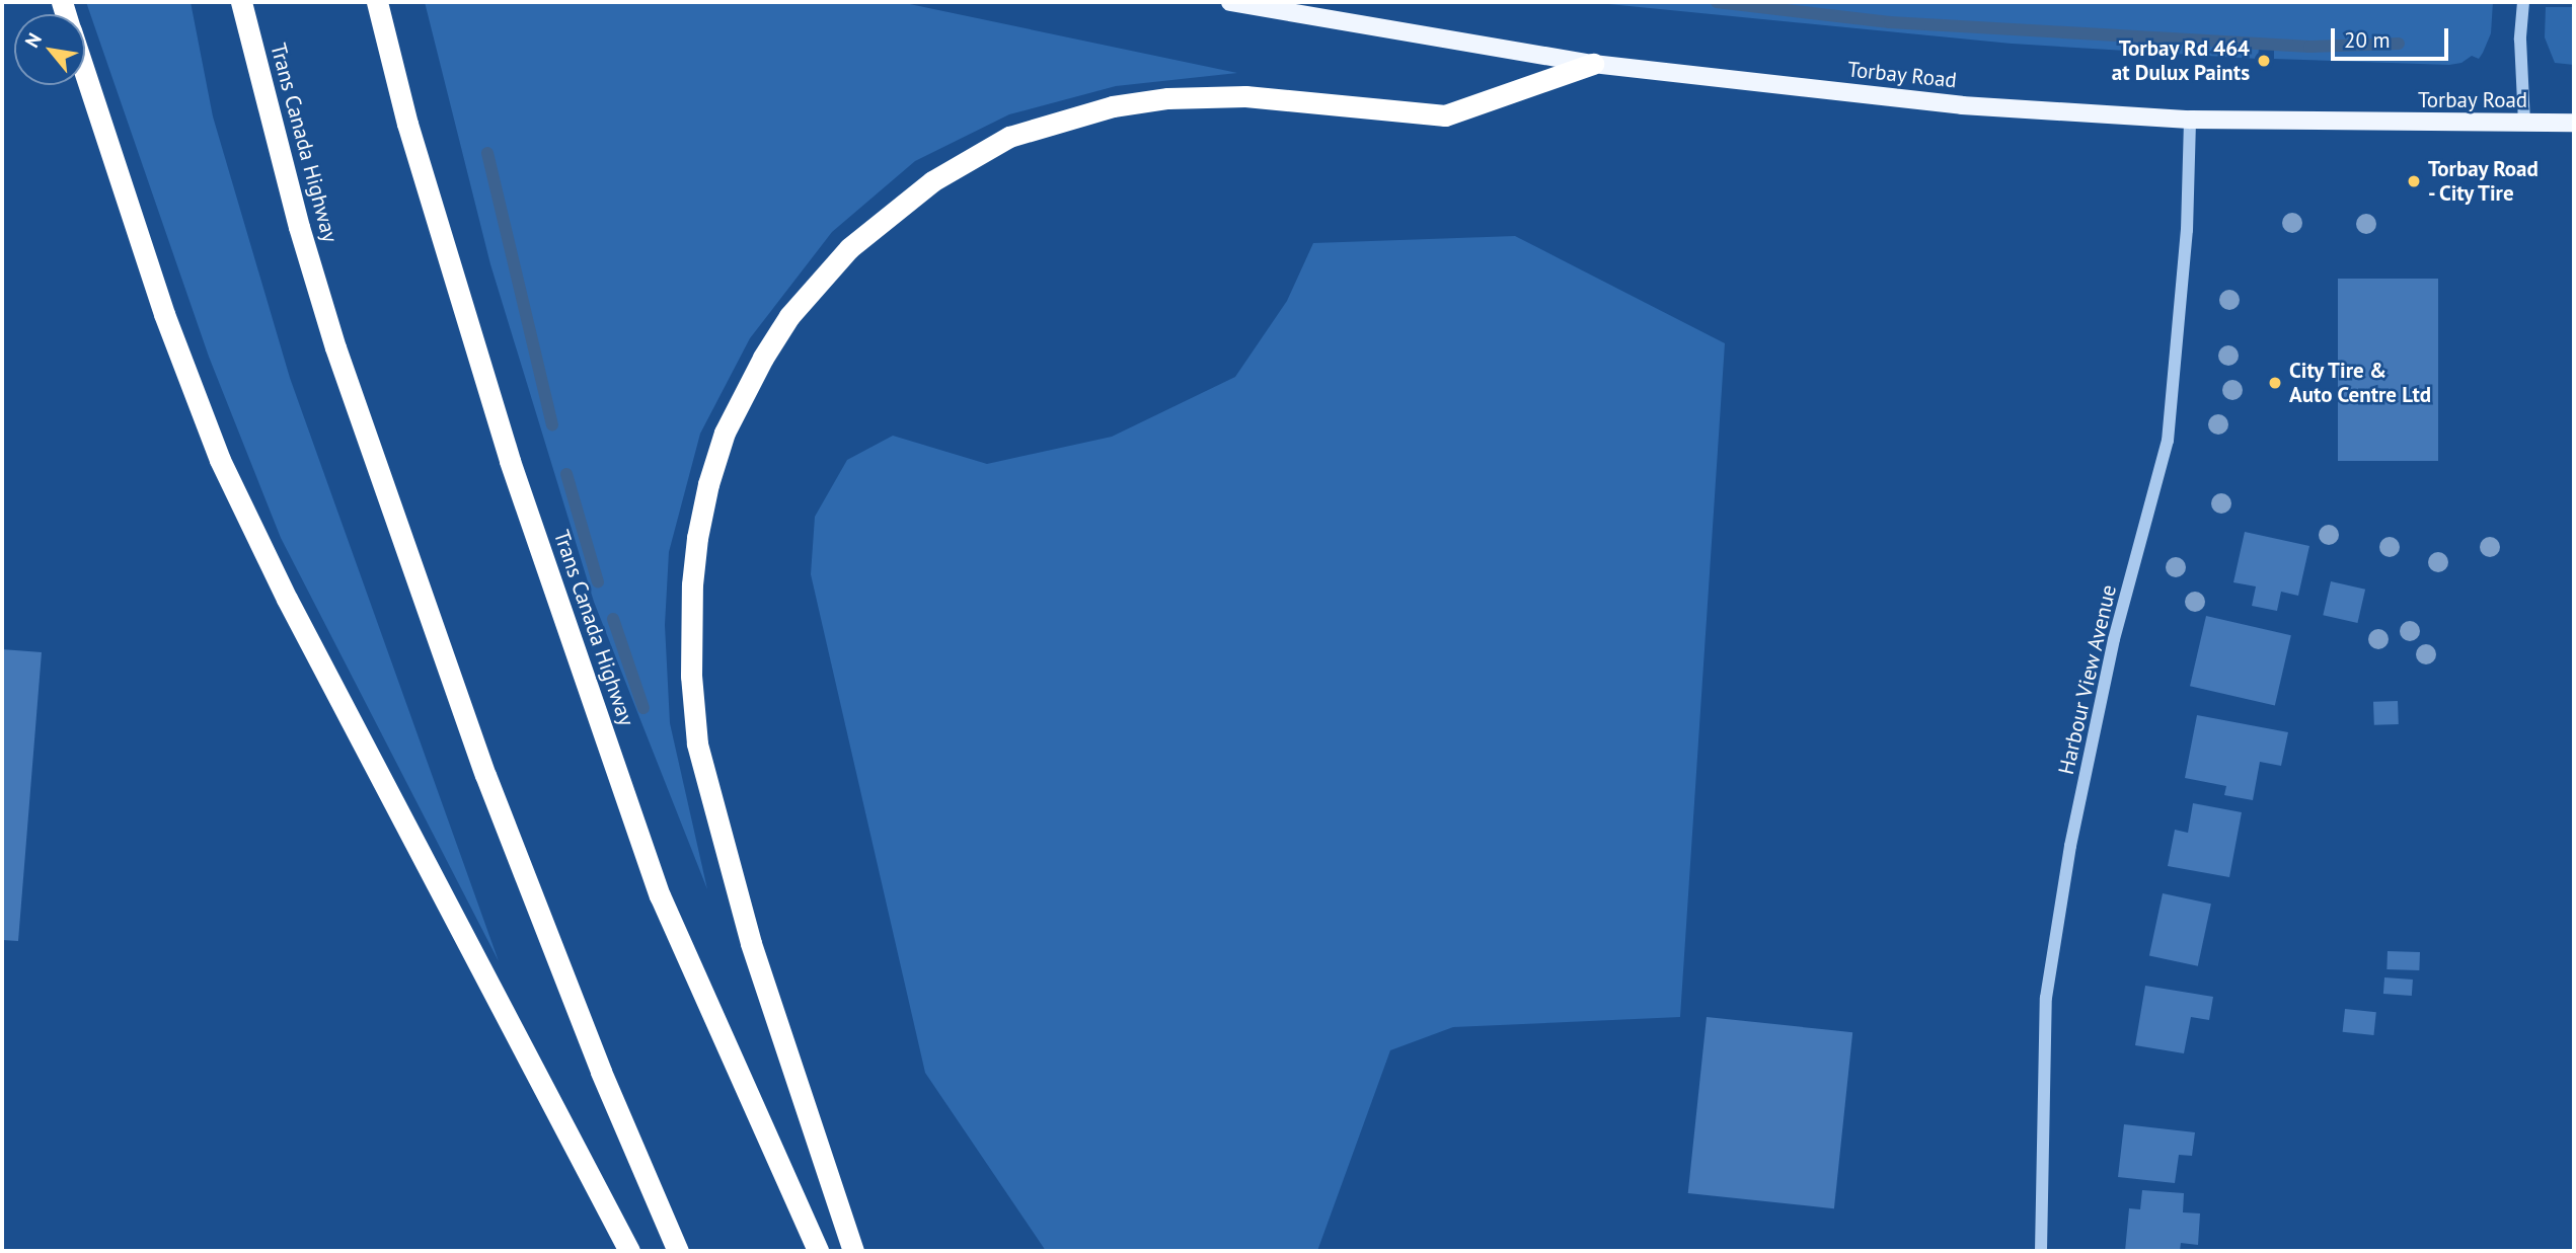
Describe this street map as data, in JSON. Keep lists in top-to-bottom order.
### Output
{
  "streets": {
    "highway": ["Trans Canada Highway"],
    "main road": ["Torbay Road"],
    "street": ["Harbour View Avenue"]
  },
  "crossings": [
    ["Torbay Road", "Harbour View Avenue"]
  ],
  "places": ["Torbay Rd 464 at Dulux Paints", "Torbay Road - City Tire", "City Tire & Auto Centre Ltd"],
  "scale_bar": "20 m",
  "north": "top left"
}
